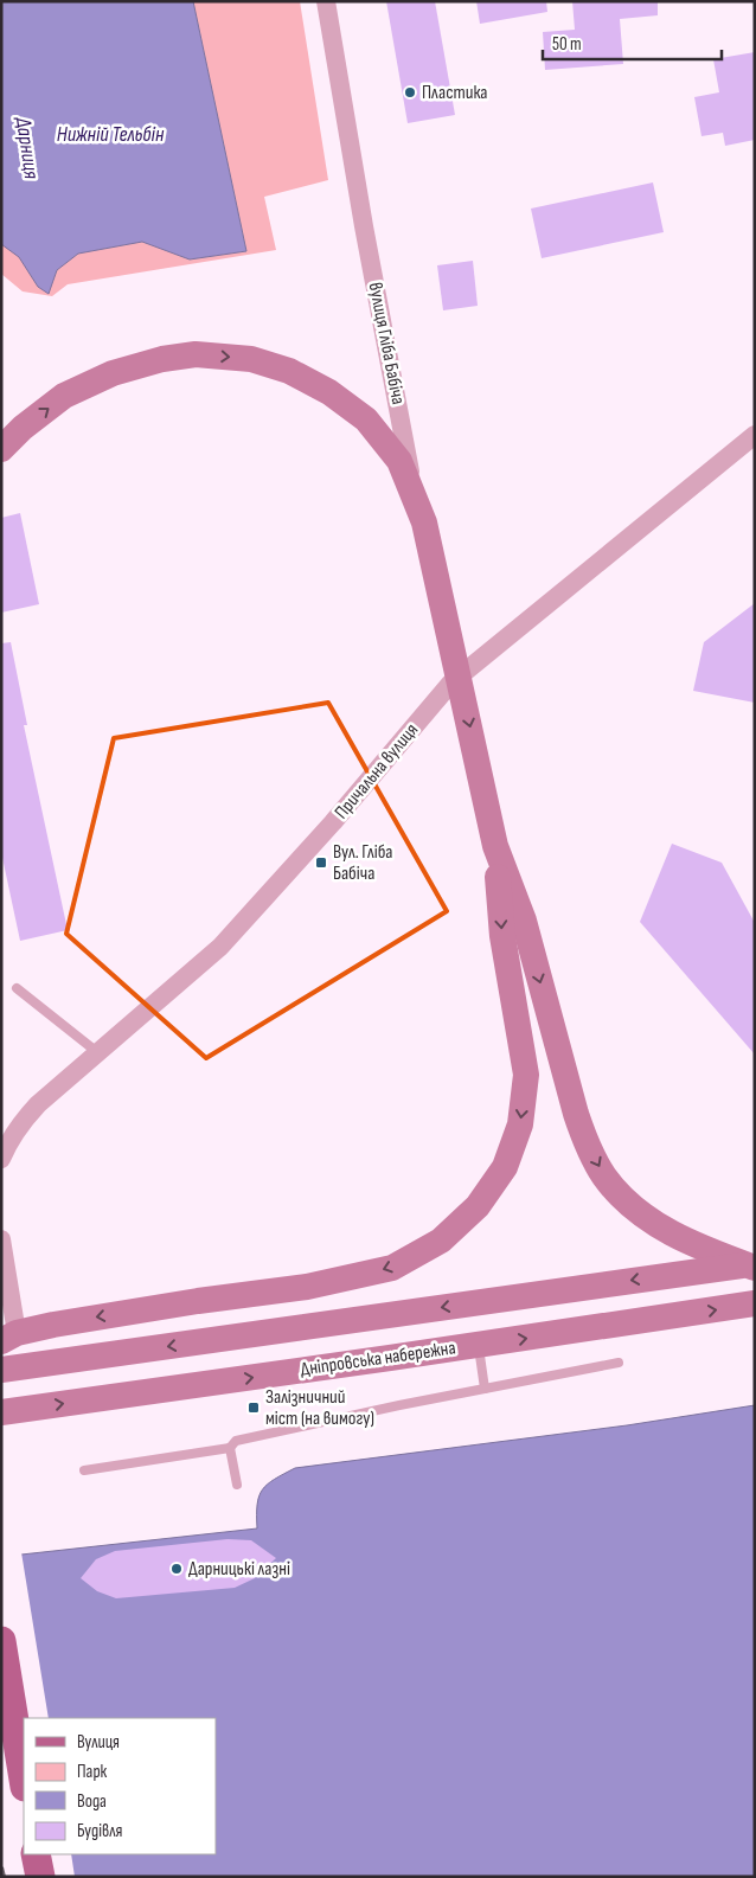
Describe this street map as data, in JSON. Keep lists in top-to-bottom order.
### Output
{
  "streets": {
    "main road": ["Дніпровська набережна"],
    "street": ["вулиця Гліба Бабіча", "Причальна вулиця"]
  },
  "crossings": [
    ["вулиця Гліба Бабіча", "Причальна вулиця"]
  ],
  "water": ["Нижній Тельбін", "Дарниця"],
  "places": {
    "other": ["Пластика", "Дарницькі лазні"],
    "transit": ["Вул. Гліба Бабіча", "Залізничний міст (на вимогу)"]
  },
  "legend": [
    "Вулиця",
    "Парк",
    "Вода",
    "Будівля"
  ],
  "scale_bar": "50 m"
}
